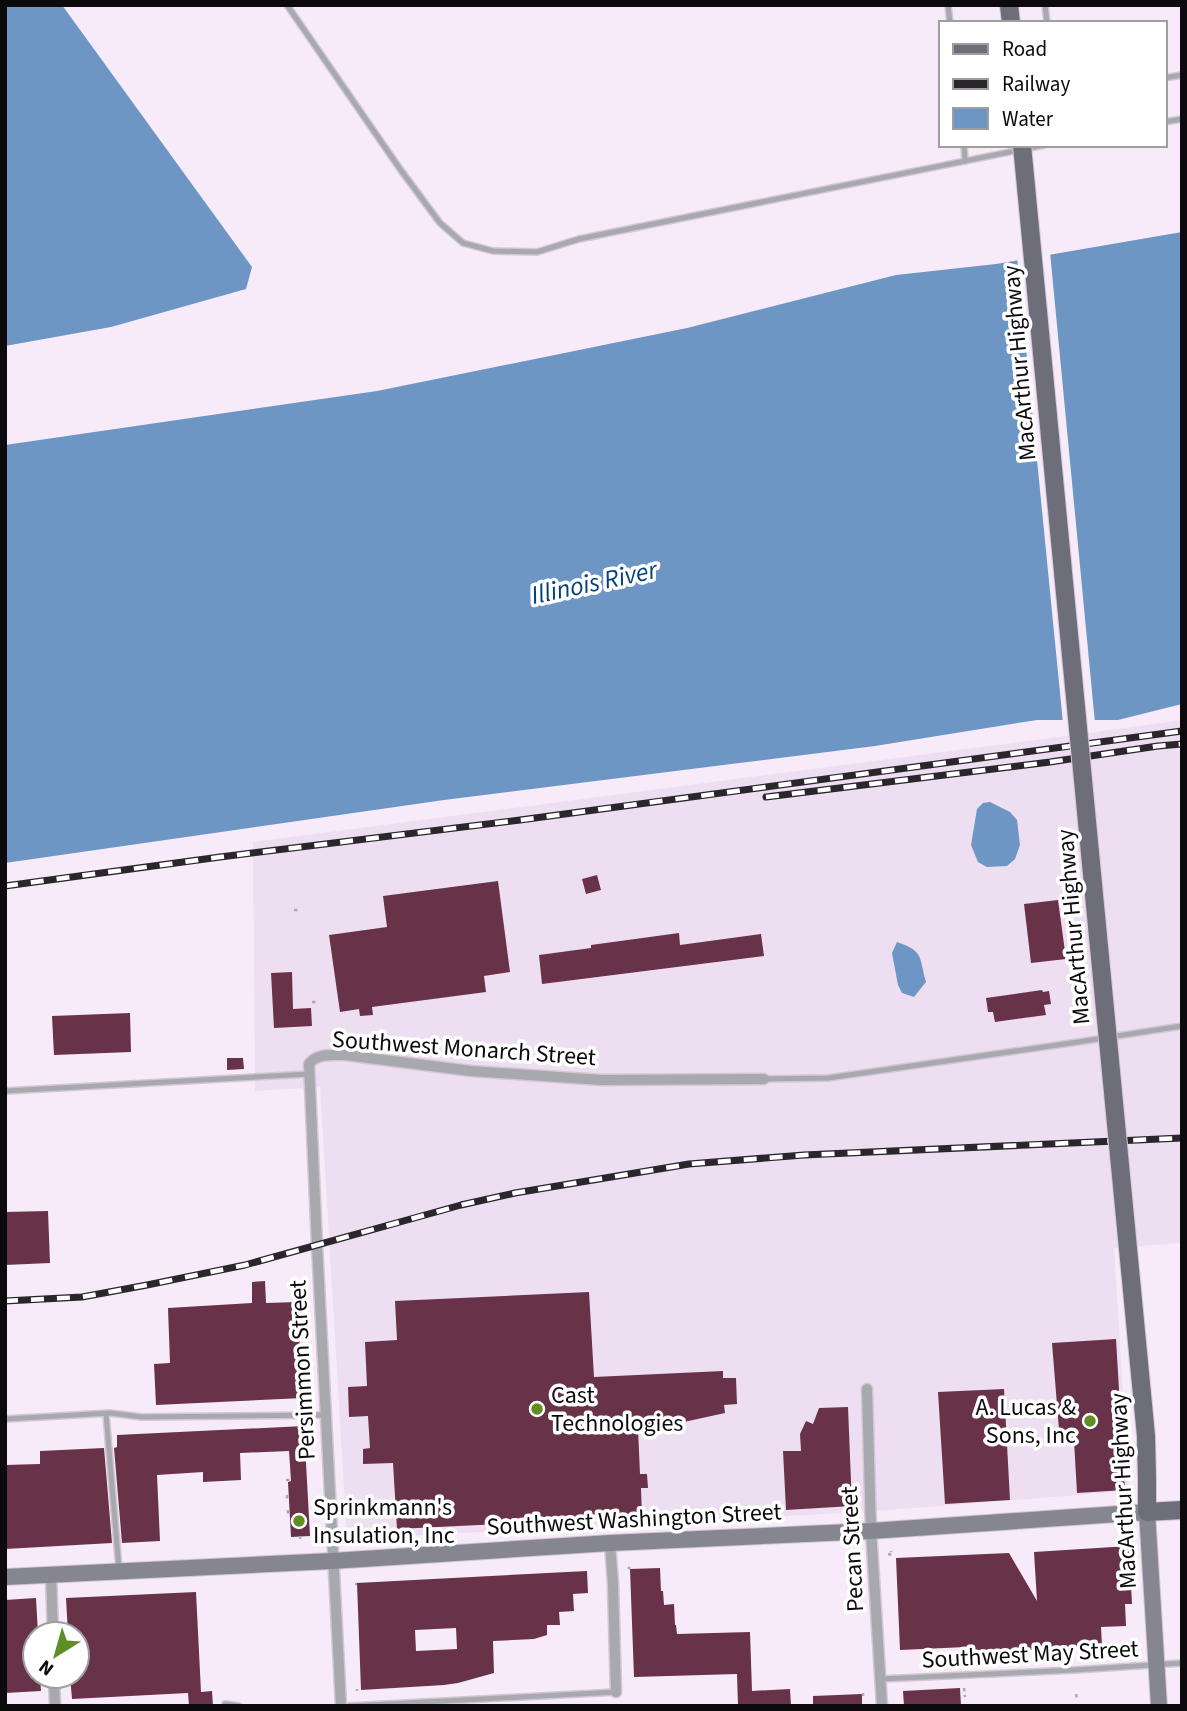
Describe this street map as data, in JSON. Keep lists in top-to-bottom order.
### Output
{
  "streets": {
    "main road": ["MacArthur Highway", "Southwest Washington Street"],
    "street": ["Southwest Monarch Street", "Persimmon Street", "Pecan Street"],
    "lane": ["Southwest May Street"]
  },
  "crossings": [
    ["MacArthur Highway", "Southwest Washington Street"],
    ["MacArthur Highway", "Southwest May Street"],
    ["Southwest Monarch Street", "Persimmon Street"],
    ["Persimmon Street", "Southwest Washington Street"],
    ["Southwest Washington Street", "Pecan Street"],
    ["Pecan Street", "Southwest May Street"]
  ],
  "water": ["Illinois River"],
  "places": ["Cast Technologies", "A. Lucas & Sons, Inc", "Sprinkmann's Insulation, Inc"],
  "legend": ["Road", "Railway", "Water"],
  "north": "bottom left"
}
